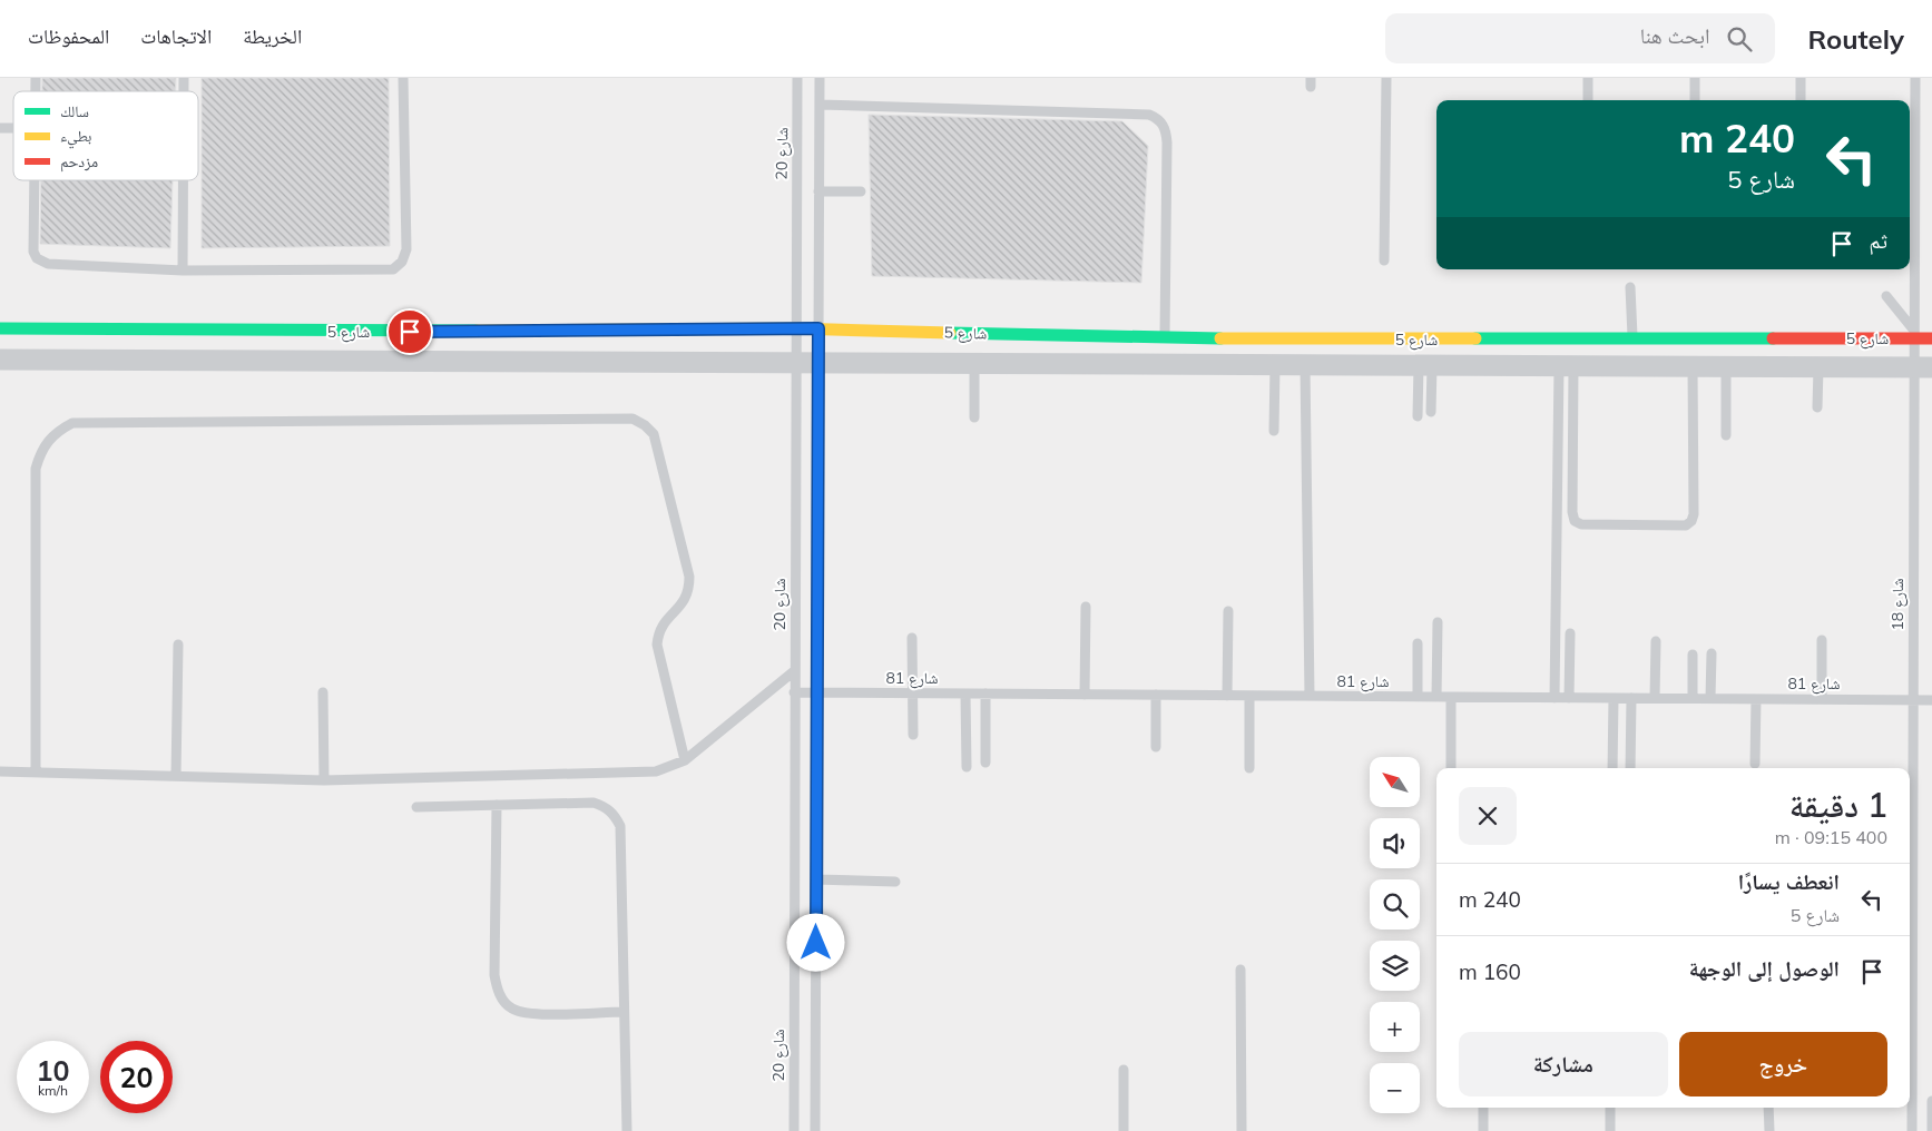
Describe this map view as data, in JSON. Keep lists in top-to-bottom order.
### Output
{
  "streets": {
    "street": ["شارع 5"],
    "lane": ["شارع 20", "شارع 18", "شارع 81"]
  },
  "crossings": [
    ["شارع 20", "شارع 5"],
    ["شارع 20", "شارع 81"],
    ["شارع 5", "شارع 18"],
    ["شارع 18", "شارع 81"]
  ],
  "legend": ["سالك", "بطيء", "مزدحم"],
  "north": "top left",
  "page": {
    "header": "Routely",
    "search": "ابحث هنا",
    "nav": ["الخريطة", "الاتجاهات", "المحفوظات"],
    "turn": ["240 m", "شارع 5"],
    "then": "ثم",
    "map_buttons": ["+", "−"],
    "heading": ["1 دقيقة", "400 m · 09:15"],
    "list": [
      {
        "name": "انعطف يسارًا",
        "note": "شارع 5",
        "value": "240 m"
      },
      {
        "name": "الوصول إلى الوجهة",
        "value": "160 m"
      }
    ],
    "buttons": ["خروج", "مشاركة"],
    "speed": "10 km/h",
    "limit": "20"
  }
}
